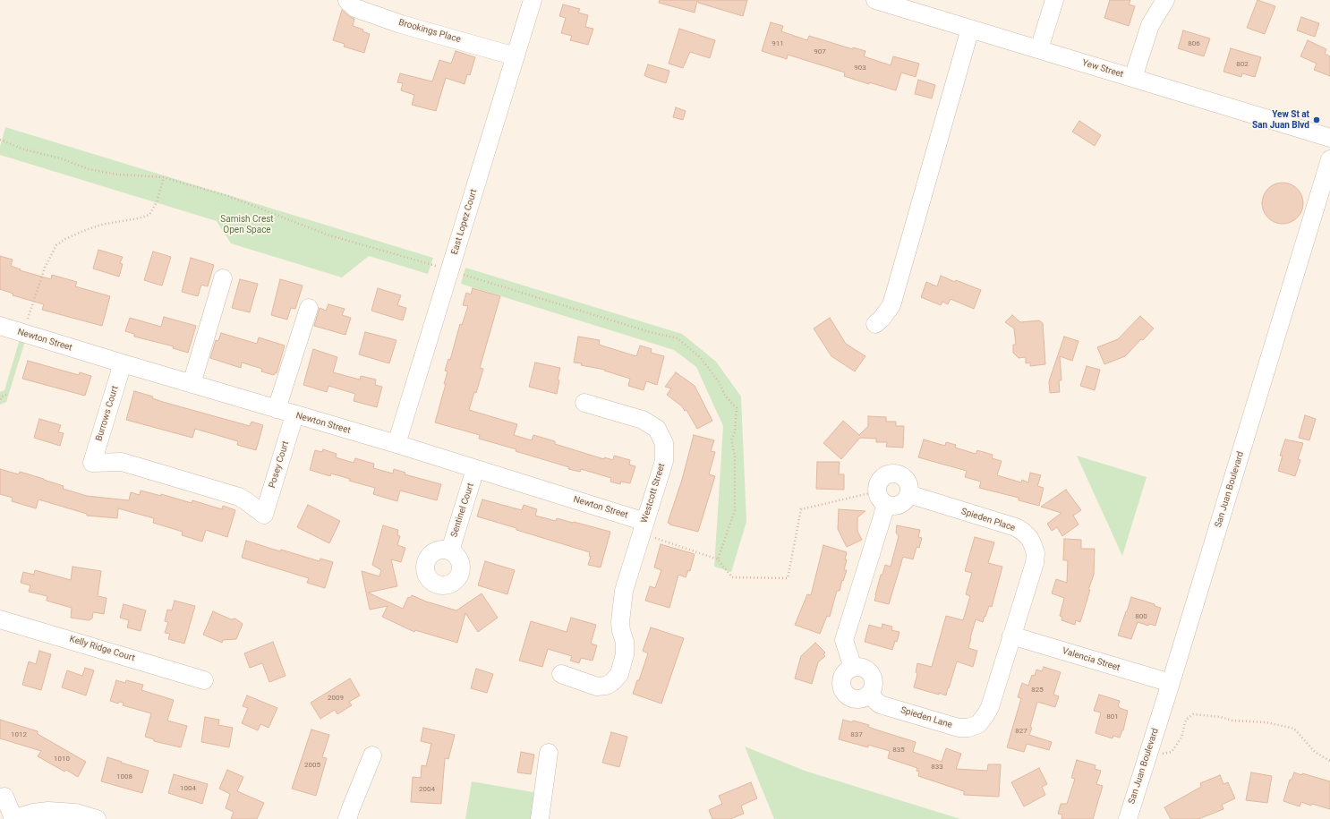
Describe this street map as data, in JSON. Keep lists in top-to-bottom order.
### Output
{
  "streets": {
    "street": [
      "Brookings Place",
      "Yew Street",
      "East Lopez Court",
      "Newton Street",
      "Burrows Court",
      "Posey Court",
      "San Juan Boulevard",
      "Westcott Street",
      "Sentinel Court",
      "Spieden Place",
      "Kelly Ridge Court",
      "Valencia Street",
      "Spieden Lane"
    ]
  },
  "crossings": [
    ["Brookings Place", "East Lopez Court"],
    ["East Lopez Court", "Newton Street"],
    ["Newton Street", "Burrows Court"],
    ["Newton Street", "Posey Court"],
    ["Newton Street", "Westcott Street"],
    ["Newton Street", "Sentinel Court"],
    ["Burrows Court", "Posey Court"],
    ["San Juan Boulevard", "Valencia Street"],
    ["Spieden Place", "Valencia Street"],
    ["Spieden Place", "Spieden Lane"],
    ["Valencia Street", "Spieden Lane"]
  ],
  "parks": ["Samish Crest Open Space"],
  "places": ["Yew St at San Juan Blvd"],
  "house_numbers": [
    "911",
    "806",
    "907",
    "802",
    "903",
    "800",
    "825",
    "2009",
    "801",
    "827",
    "1012",
    "837",
    "835",
    "1010",
    "2005",
    "833",
    "1008",
    "1004",
    "2004"
  ]
}
